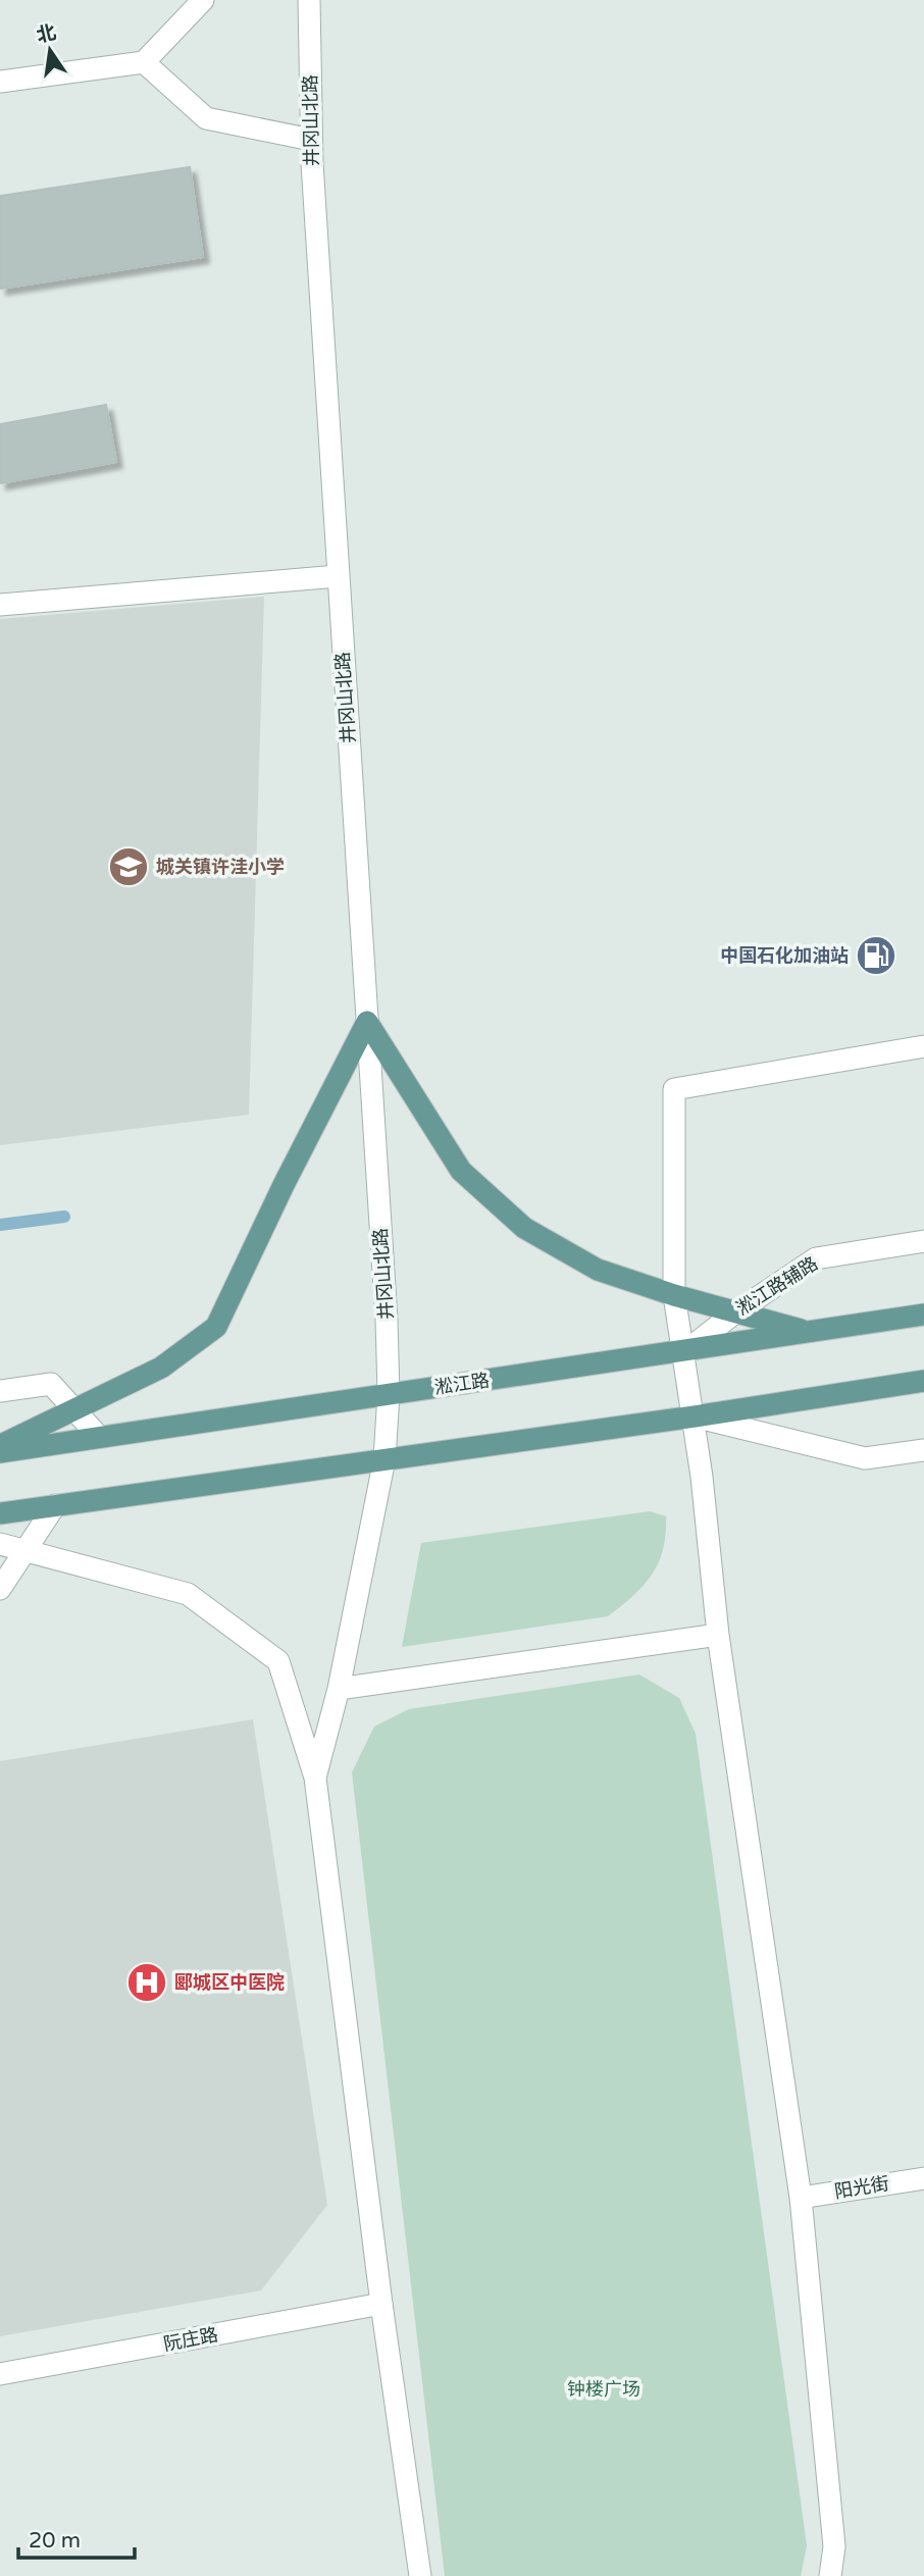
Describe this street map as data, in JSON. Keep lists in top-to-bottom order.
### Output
{
  "streets": {
    "main road": ["淞江路"],
    "street": [
      "井冈山北路",
      "淞江路辅路",
      "阳光街",
      "阮庄路"
    ]
  },
  "crossings": [
    ["井冈山北路", "淞江路"],
    ["淞江路辅路", "淞江路"]
  ],
  "parks": ["钟楼广场"],
  "places": {
    "school or university": ["城关镇许洼小学"],
    "fuel station": ["中国石化加油站"],
    "hospital": ["郾城区中医院"]
  },
  "scale_bar": "20 m",
  "north": "top"
}
